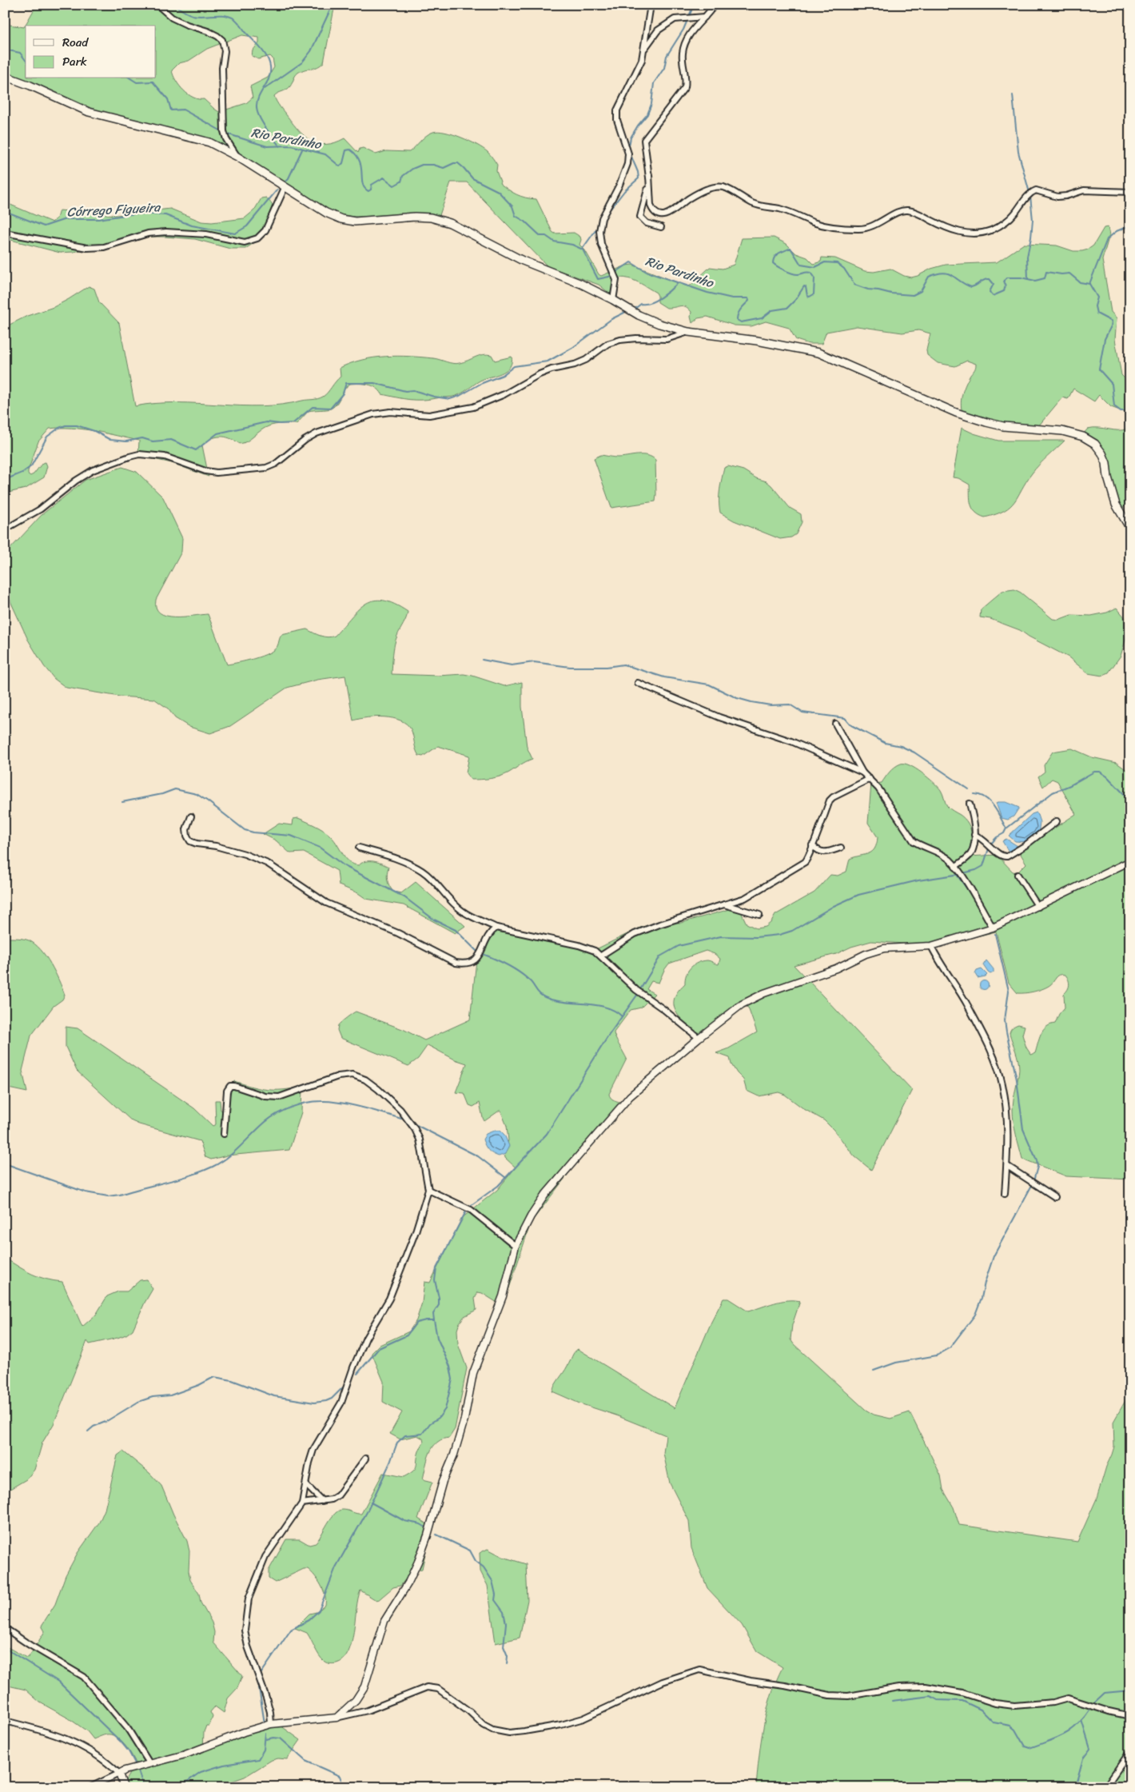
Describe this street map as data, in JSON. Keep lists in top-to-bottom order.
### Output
{
  "water": ["Rio Pardinho", "Córrego Figueira"],
  "legend": ["Road", "Park"]
}
